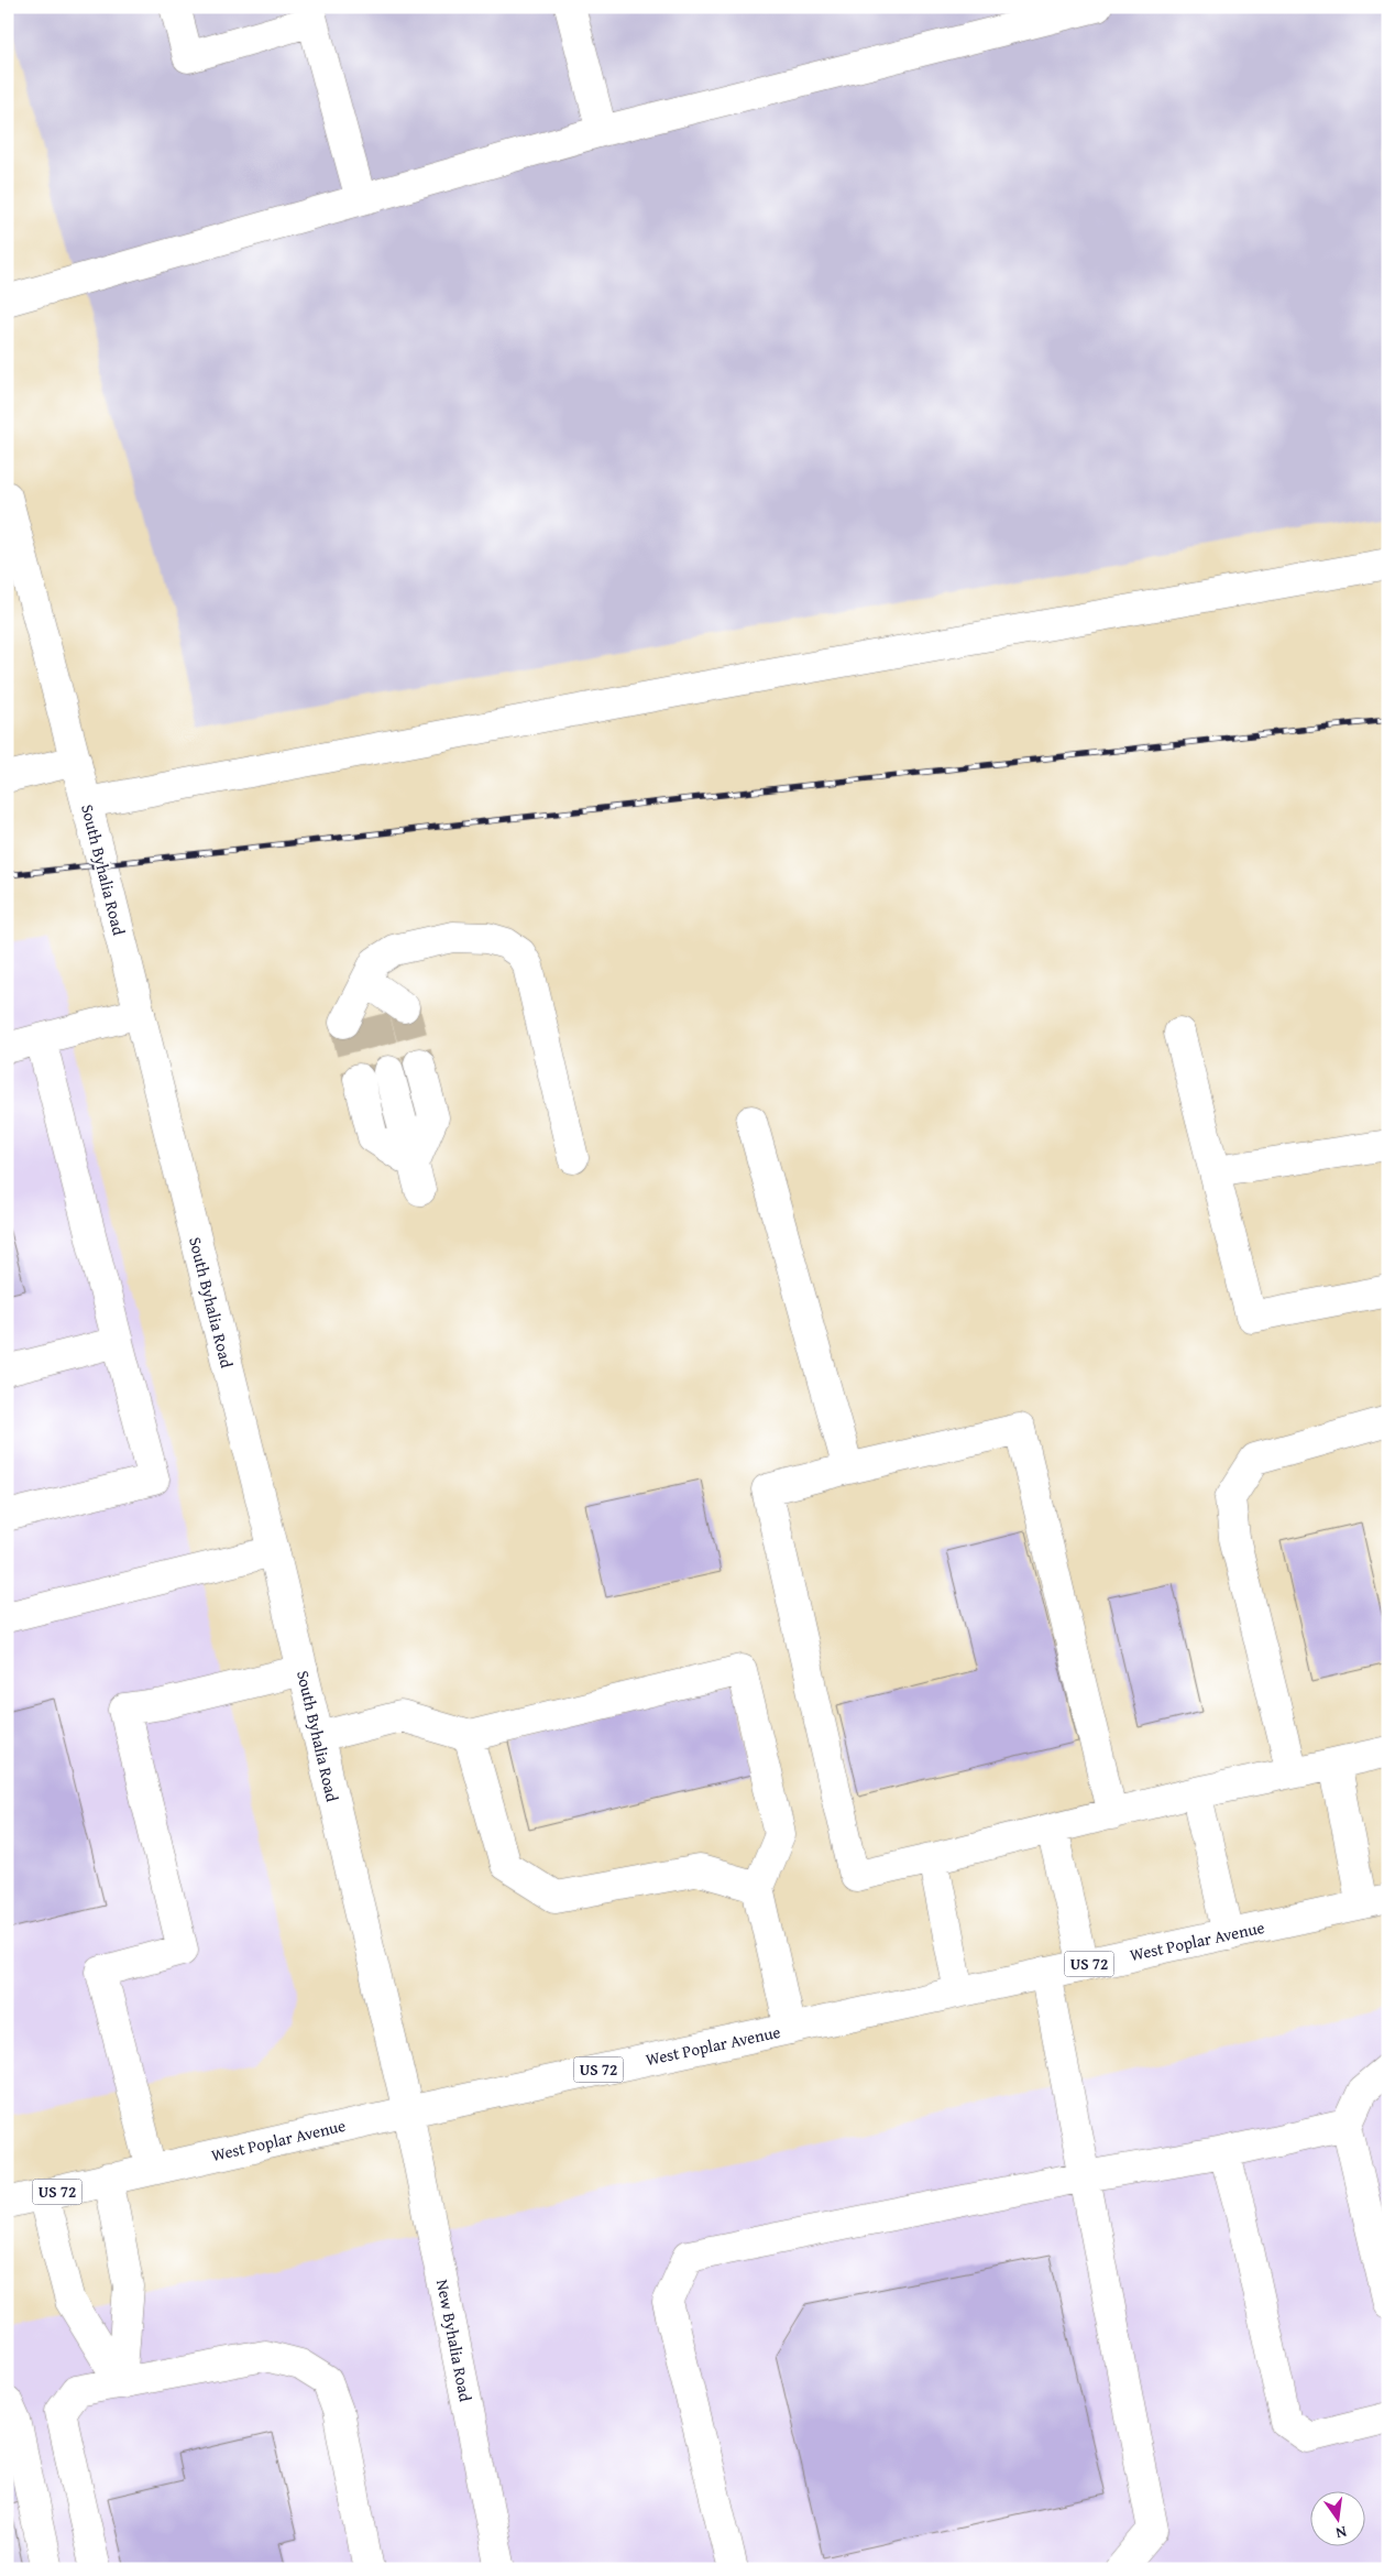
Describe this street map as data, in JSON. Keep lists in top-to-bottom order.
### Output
{
  "streets": {
    "main road": [
      "South Byhalia Road",
      "West Poplar Avenue",
      "US 72",
      "New Byhalia Road"
    ]
  },
  "crossings": [
    ["South Byhalia Road", "West Poplar Avenue"],
    ["South Byhalia Road", "New Byhalia Road"],
    ["West Poplar Avenue", "New Byhalia Road"]
  ],
  "north": "bottom"
}
